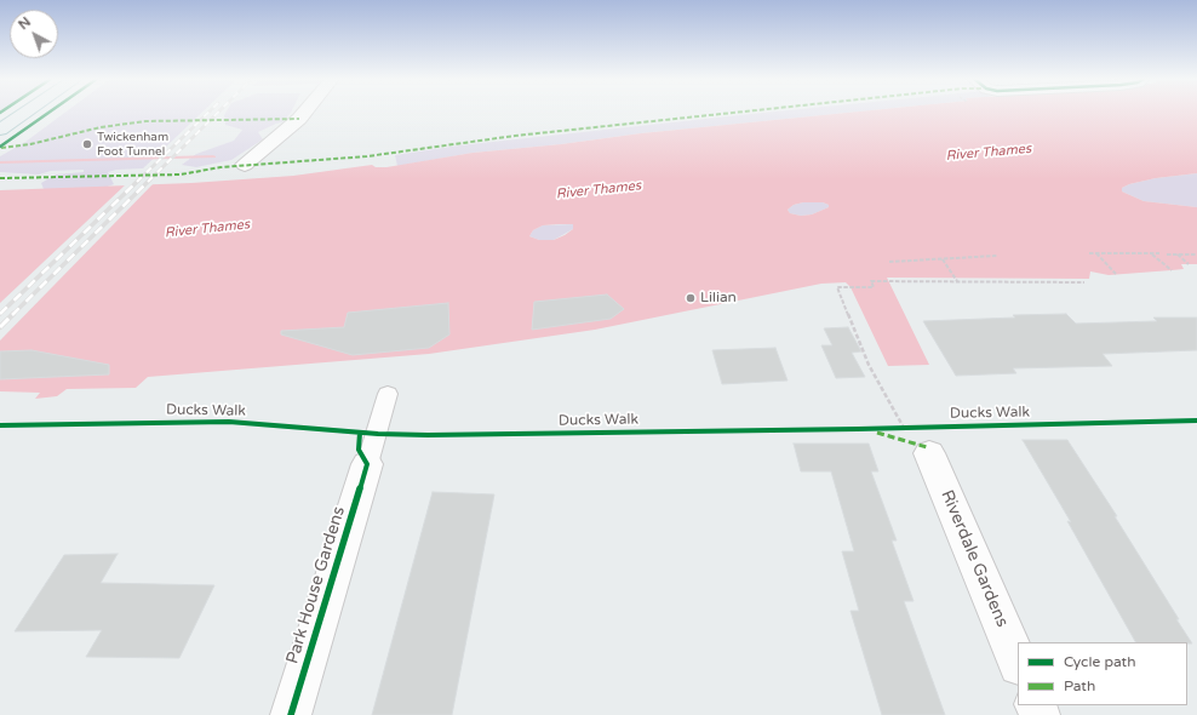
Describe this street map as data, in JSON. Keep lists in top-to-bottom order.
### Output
{
  "streets": {
    "street": ["Riverdale Gardens", "Park House Gardens"],
    "cycle path": ["Ducks Walk"]
  },
  "water": ["River Thames"],
  "places": ["Twickenham Foot Tunnel", "Lilian"],
  "legend": ["Cycle path", "Path"],
  "north": "top left"
}
